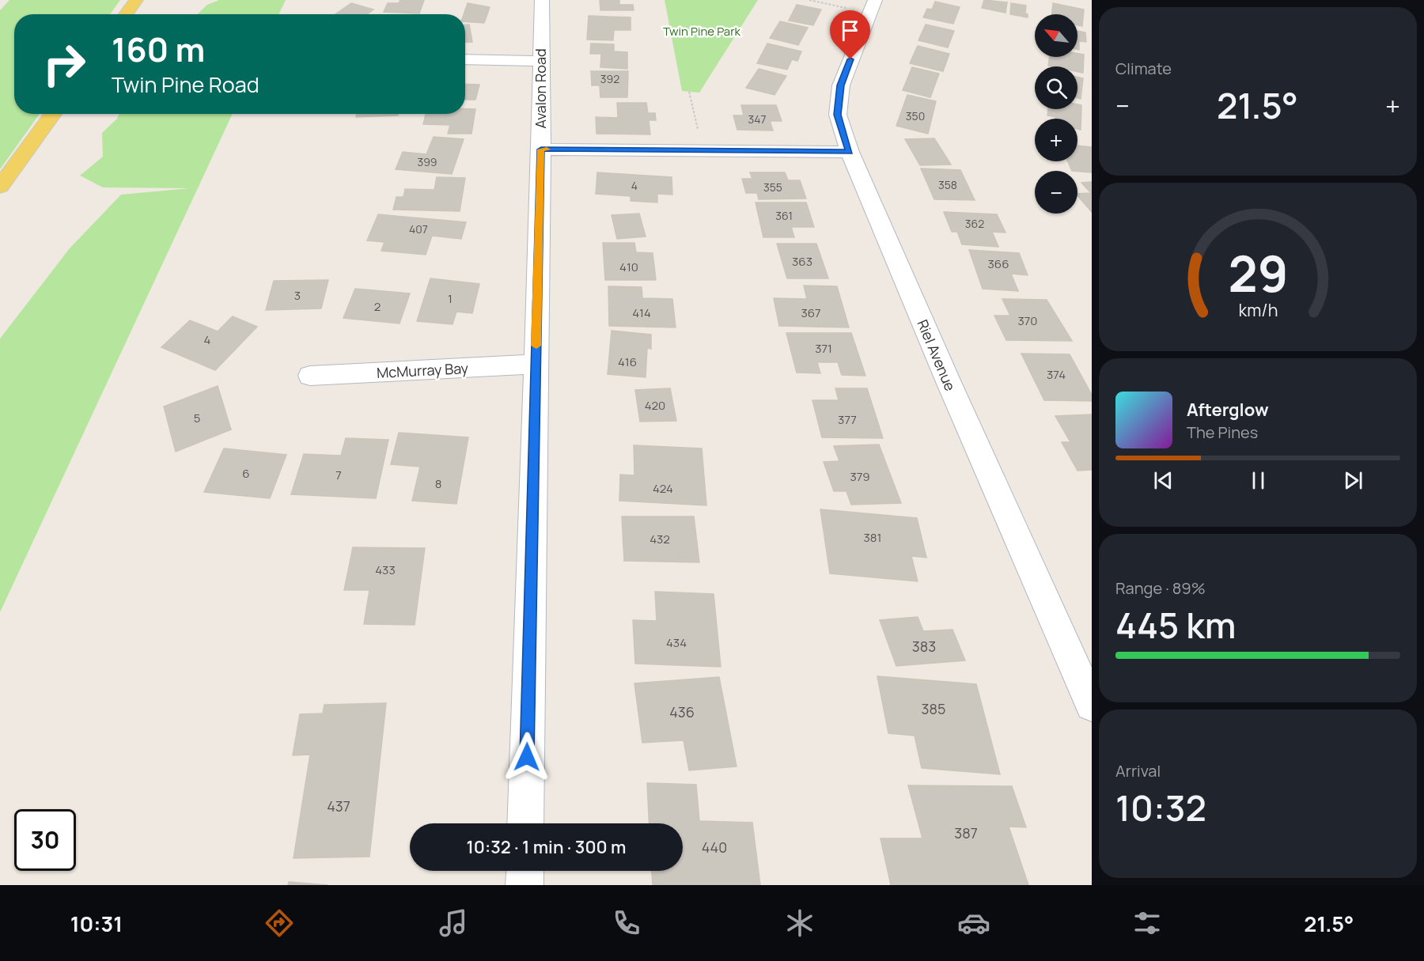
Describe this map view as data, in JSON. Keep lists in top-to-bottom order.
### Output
{
  "streets": {
    "street": ["Avalon Road", "Riel Avenue", "McMurray Bay"]
  },
  "crossings": [
    ["Avalon Road", "McMurray Bay"]
  ],
  "parks": ["Twin Pine Park"],
  "house_numbers": [
    "392",
    "350",
    "347",
    "399",
    "358",
    "4",
    "355",
    "361",
    "362",
    "407",
    "363",
    "366",
    "410",
    "3",
    "1",
    "2",
    "414",
    "367",
    "370",
    "4",
    "371",
    "416",
    "374",
    "420",
    "5",
    "377",
    "6",
    "7",
    "379",
    "8",
    "424",
    "381",
    "432",
    "433",
    "434",
    "383",
    "385",
    "436",
    "437",
    "387",
    "440"
  ],
  "north": "top left",
  "page": {
    "tile": [
      "Climate",
      ["Range · 89%", "445 km"],
      ["Arrival", "10:32"]
    ],
    "map_buttons": ["+", "−"],
    "turn": ["160 m", "Twin Pine Road"],
    "heat": ["−", "21.5°", "+"],
    "song": ["Afterglow", "The Pines"],
    "limit": "30",
    "trip": "10:32 · 1 min · 300 m",
    "tabs": ["10:31", "21.5°"],
    "gauge": ["29", "km/h"]
  }
}
